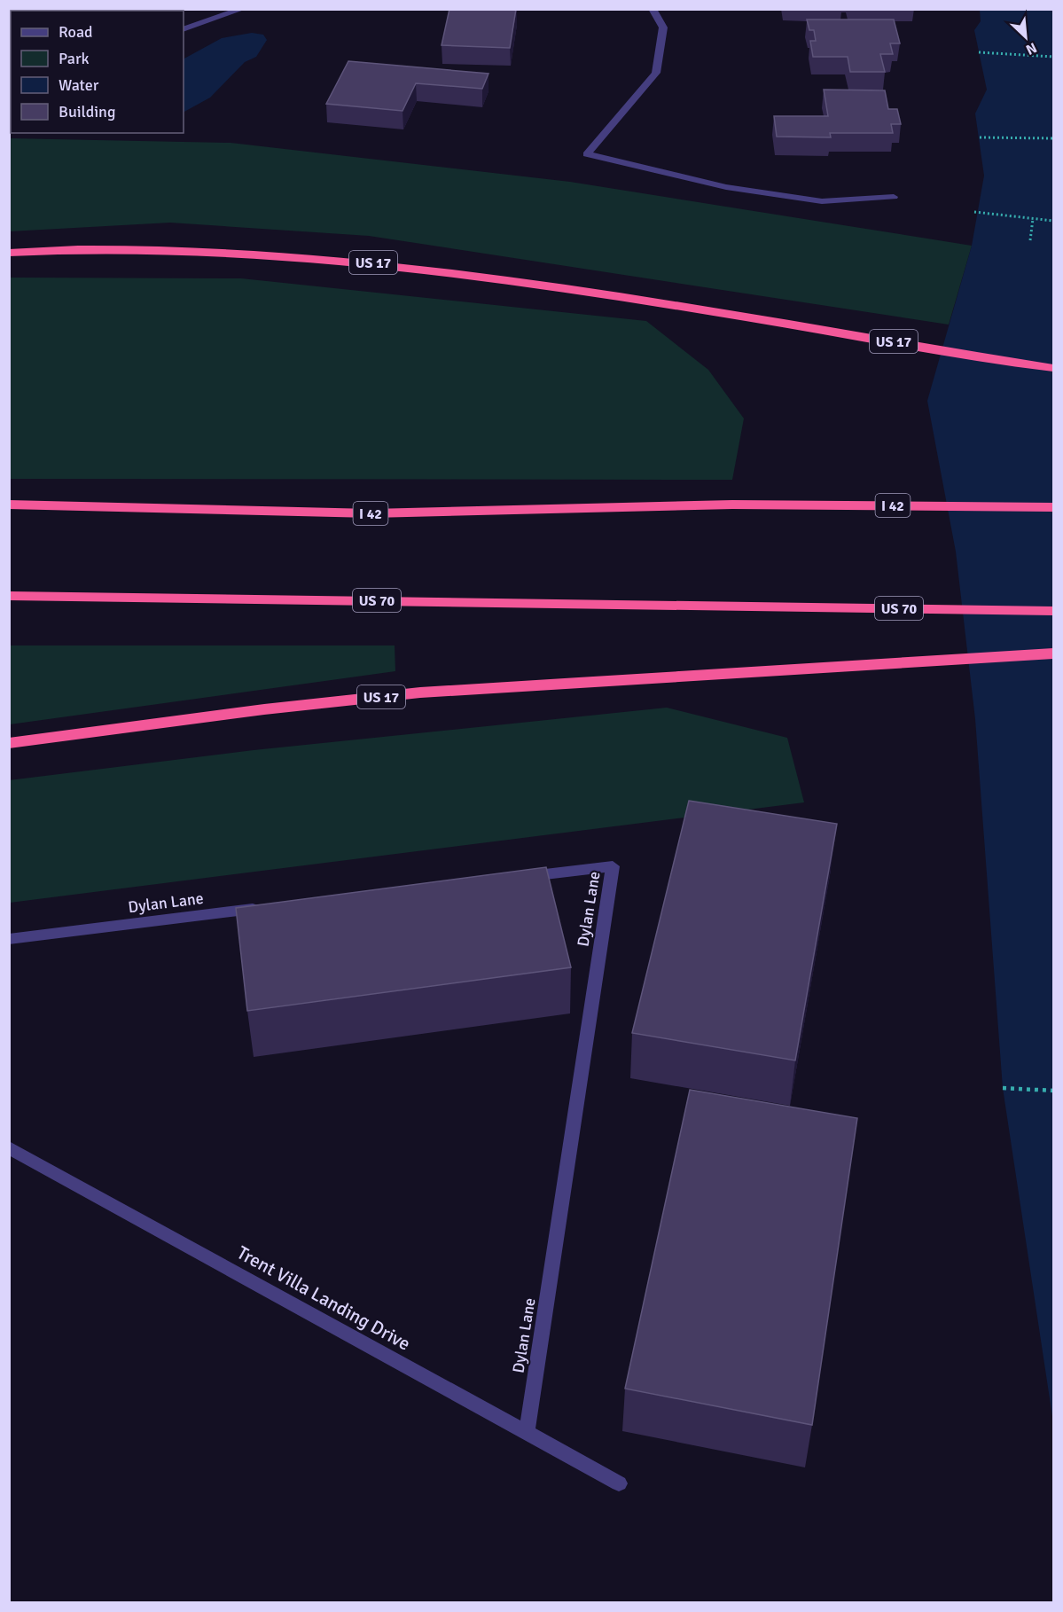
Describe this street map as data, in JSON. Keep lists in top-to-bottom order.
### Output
{
  "streets": {
    "highway": ["US 17", "I 42", "US 70"],
    "street": ["Dylan Lane", "Trent Villa Landing Drive"]
  },
  "crossings": [
    ["Dylan Lane", "Trent Villa Landing Drive"]
  ],
  "legend": [
    "Road",
    "Park",
    "Water",
    "Building"
  ],
  "north": "bottom right"
}
